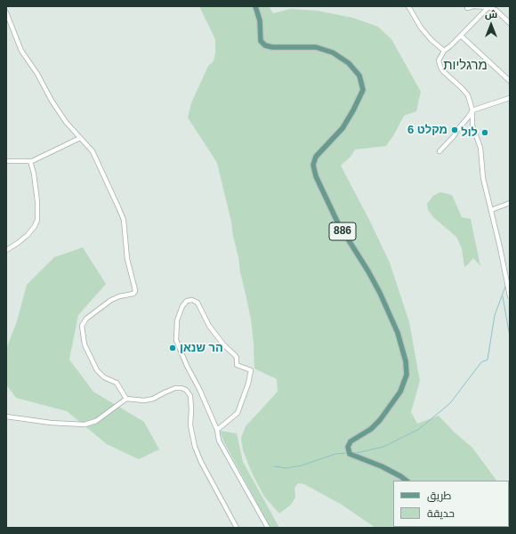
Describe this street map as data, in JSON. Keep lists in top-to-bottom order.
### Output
{
  "streets": {
    "main road": ["886"]
  },
  "districts": ["מרגליות"],
  "places": ["מקלט 6", "לול", "הר שנאן"],
  "legend": ["طريق", "حديقة"],
  "north": "top"
}
